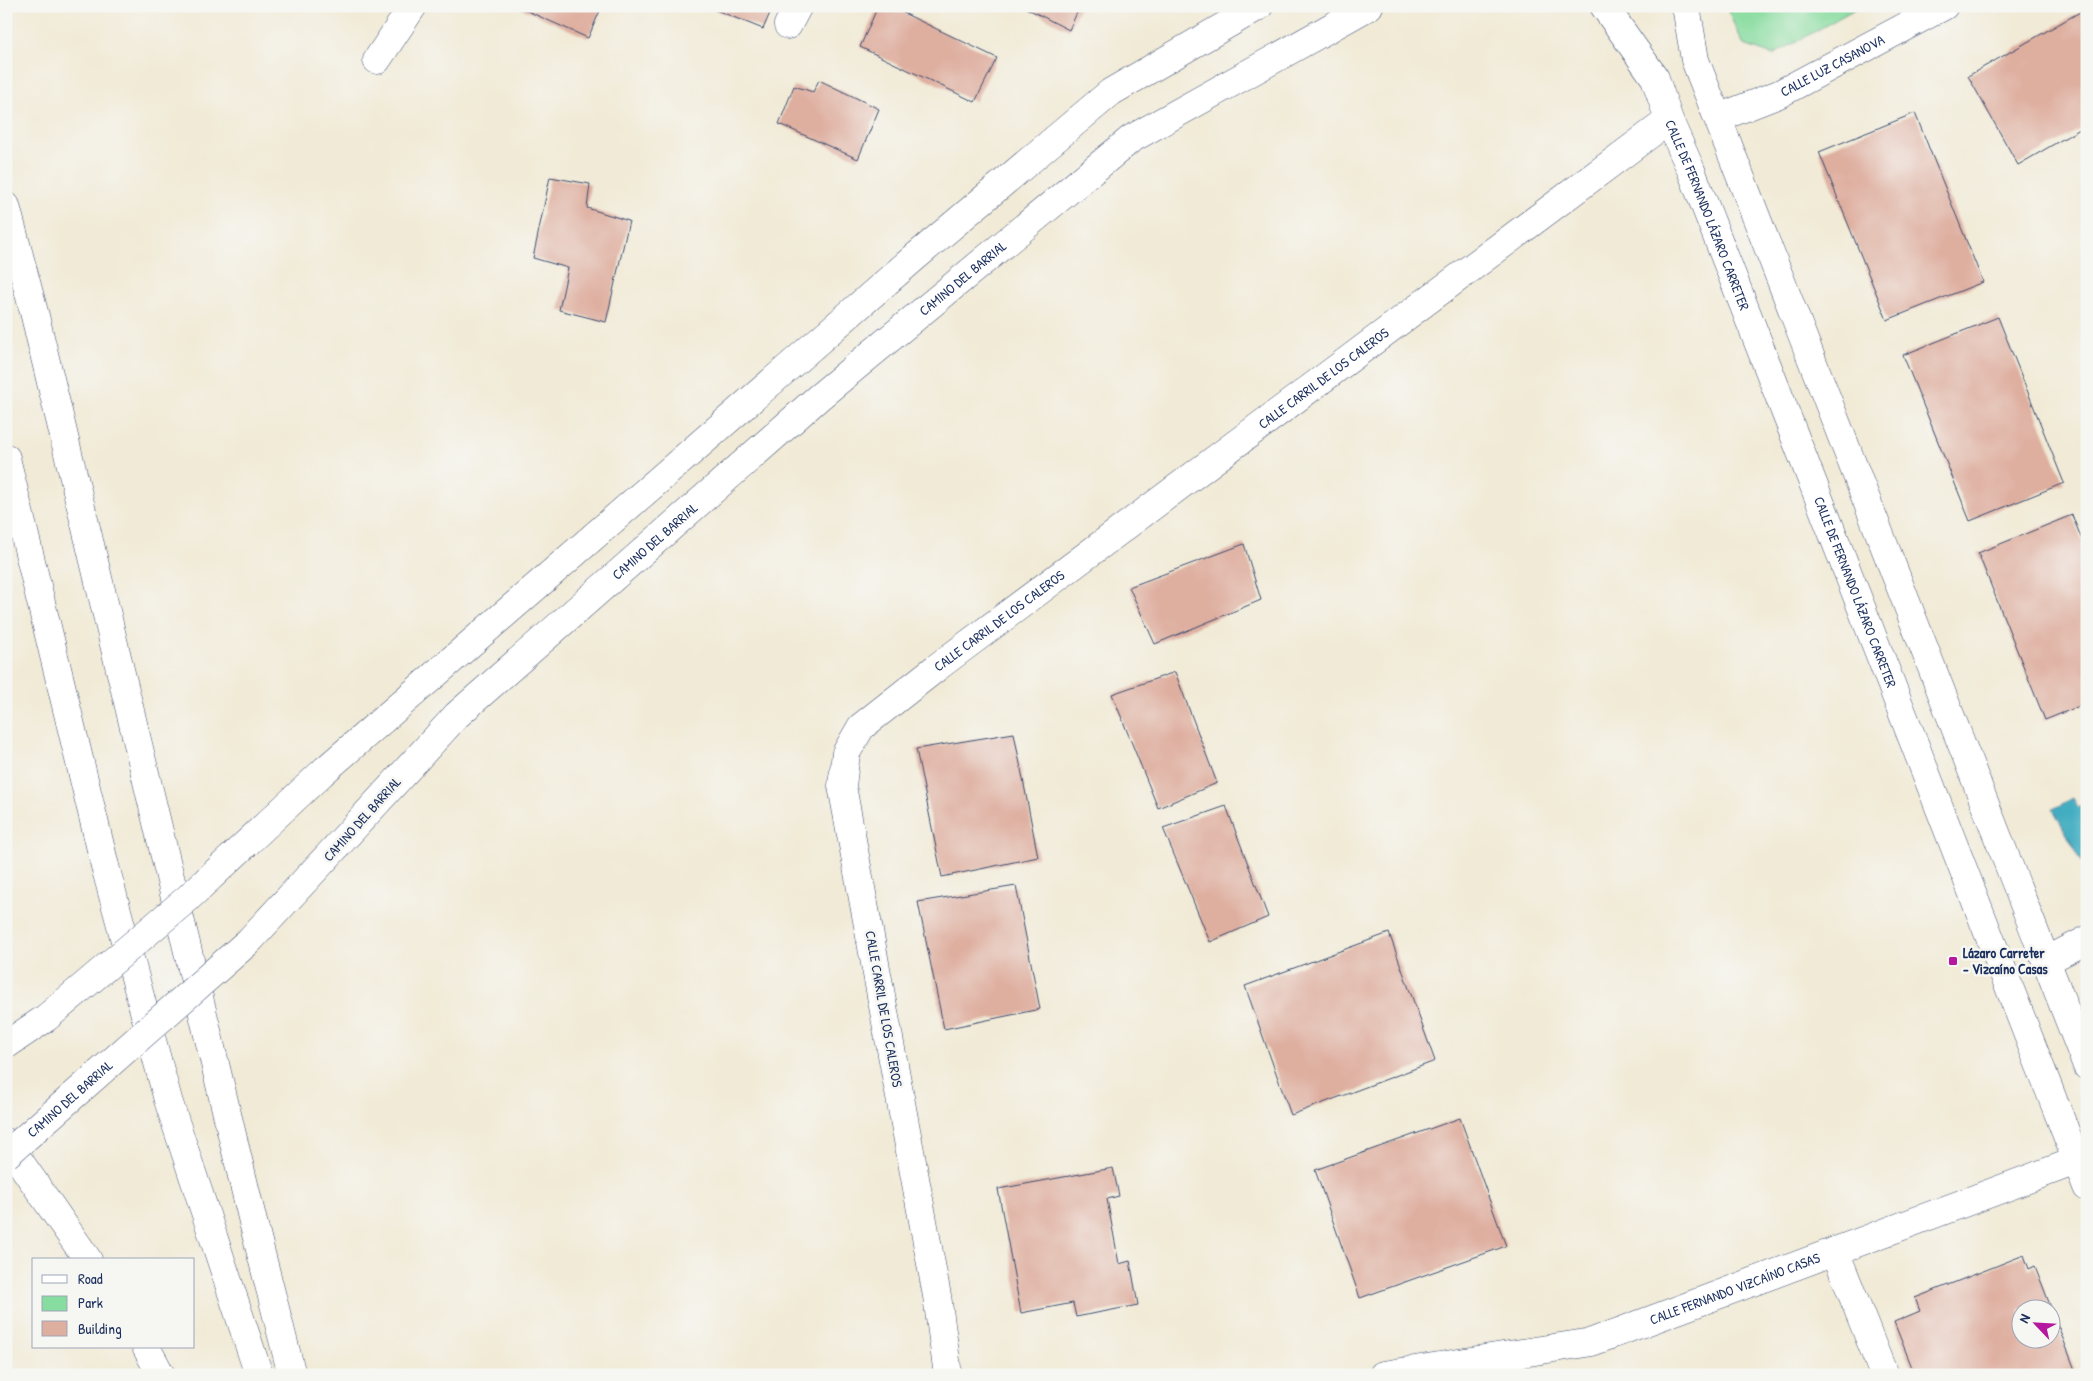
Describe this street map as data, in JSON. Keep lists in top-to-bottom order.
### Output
{
  "streets": {
    "main road": [
      "CALLE LUZ CASANOVA",
      "CALLE DE FERNANDO LÁZARO CARRETER",
      "CAMINO DEL BARRIAL",
      "CALLE CARRIL DE LOS CALEROS",
      "CALLE FERNANDO VIZCAÍNO CASAS"
    ]
  },
  "crossings": [
    ["CALLE DE FERNANDO LÁZARO CARRETER", "CALLE CARRIL DE LOS CALEROS"],
    ["CALLE DE FERNANDO LÁZARO CARRETER", "CALLE FERNANDO VIZCAÍNO CASAS"]
  ],
  "places": {
    "transit": ["Lázaro Carreter - Vizcaíno Casas"]
  },
  "legend": ["Road", "Park", "Building"],
  "north": "top left"
}
